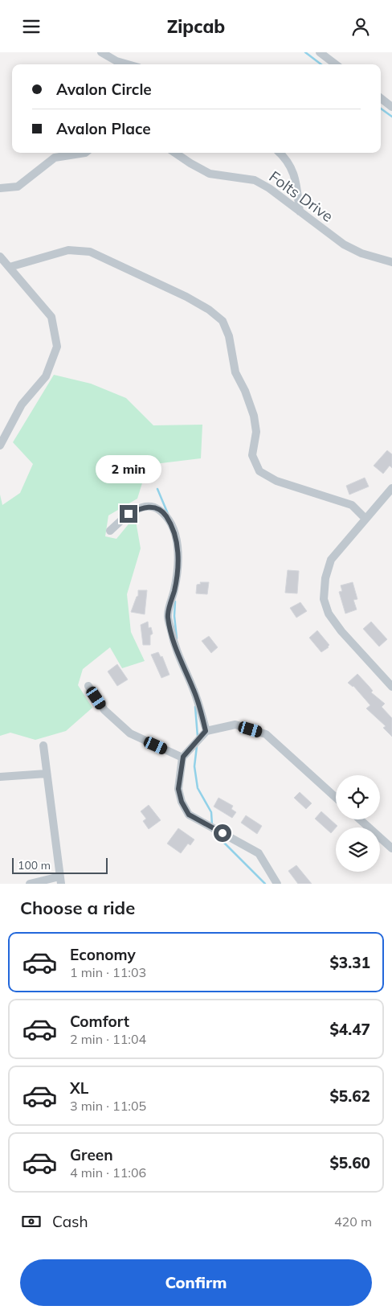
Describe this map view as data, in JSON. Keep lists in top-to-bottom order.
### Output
{
  "streets": {
    "street": ["Folts Drive"]
  },
  "scale_bar": "100 m",
  "page": {
    "header": "Zipcab",
    "banner": ["Avalon Circle", "Avalon Place"],
    "bubble": "2 min",
    "scale": "100 m",
    "heading": "Choose a ride",
    "list": [
      {
        "name": "Economy",
        "note": "1 min · 11:03",
        "value": "$3.31"
      },
      {
        "name": "Comfort",
        "note": "2 min · 11:04",
        "value": "$4.47"
      },
      {
        "name": "XL",
        "note": "3 min · 11:05",
        "value": "$5.62"
      },
      {
        "name": "Green",
        "note": "4 min · 11:06",
        "value": "$5.60"
      }
    ],
    "pay": ["Cash", "420 m"],
    "buttons": "Confirm"
  }
}
